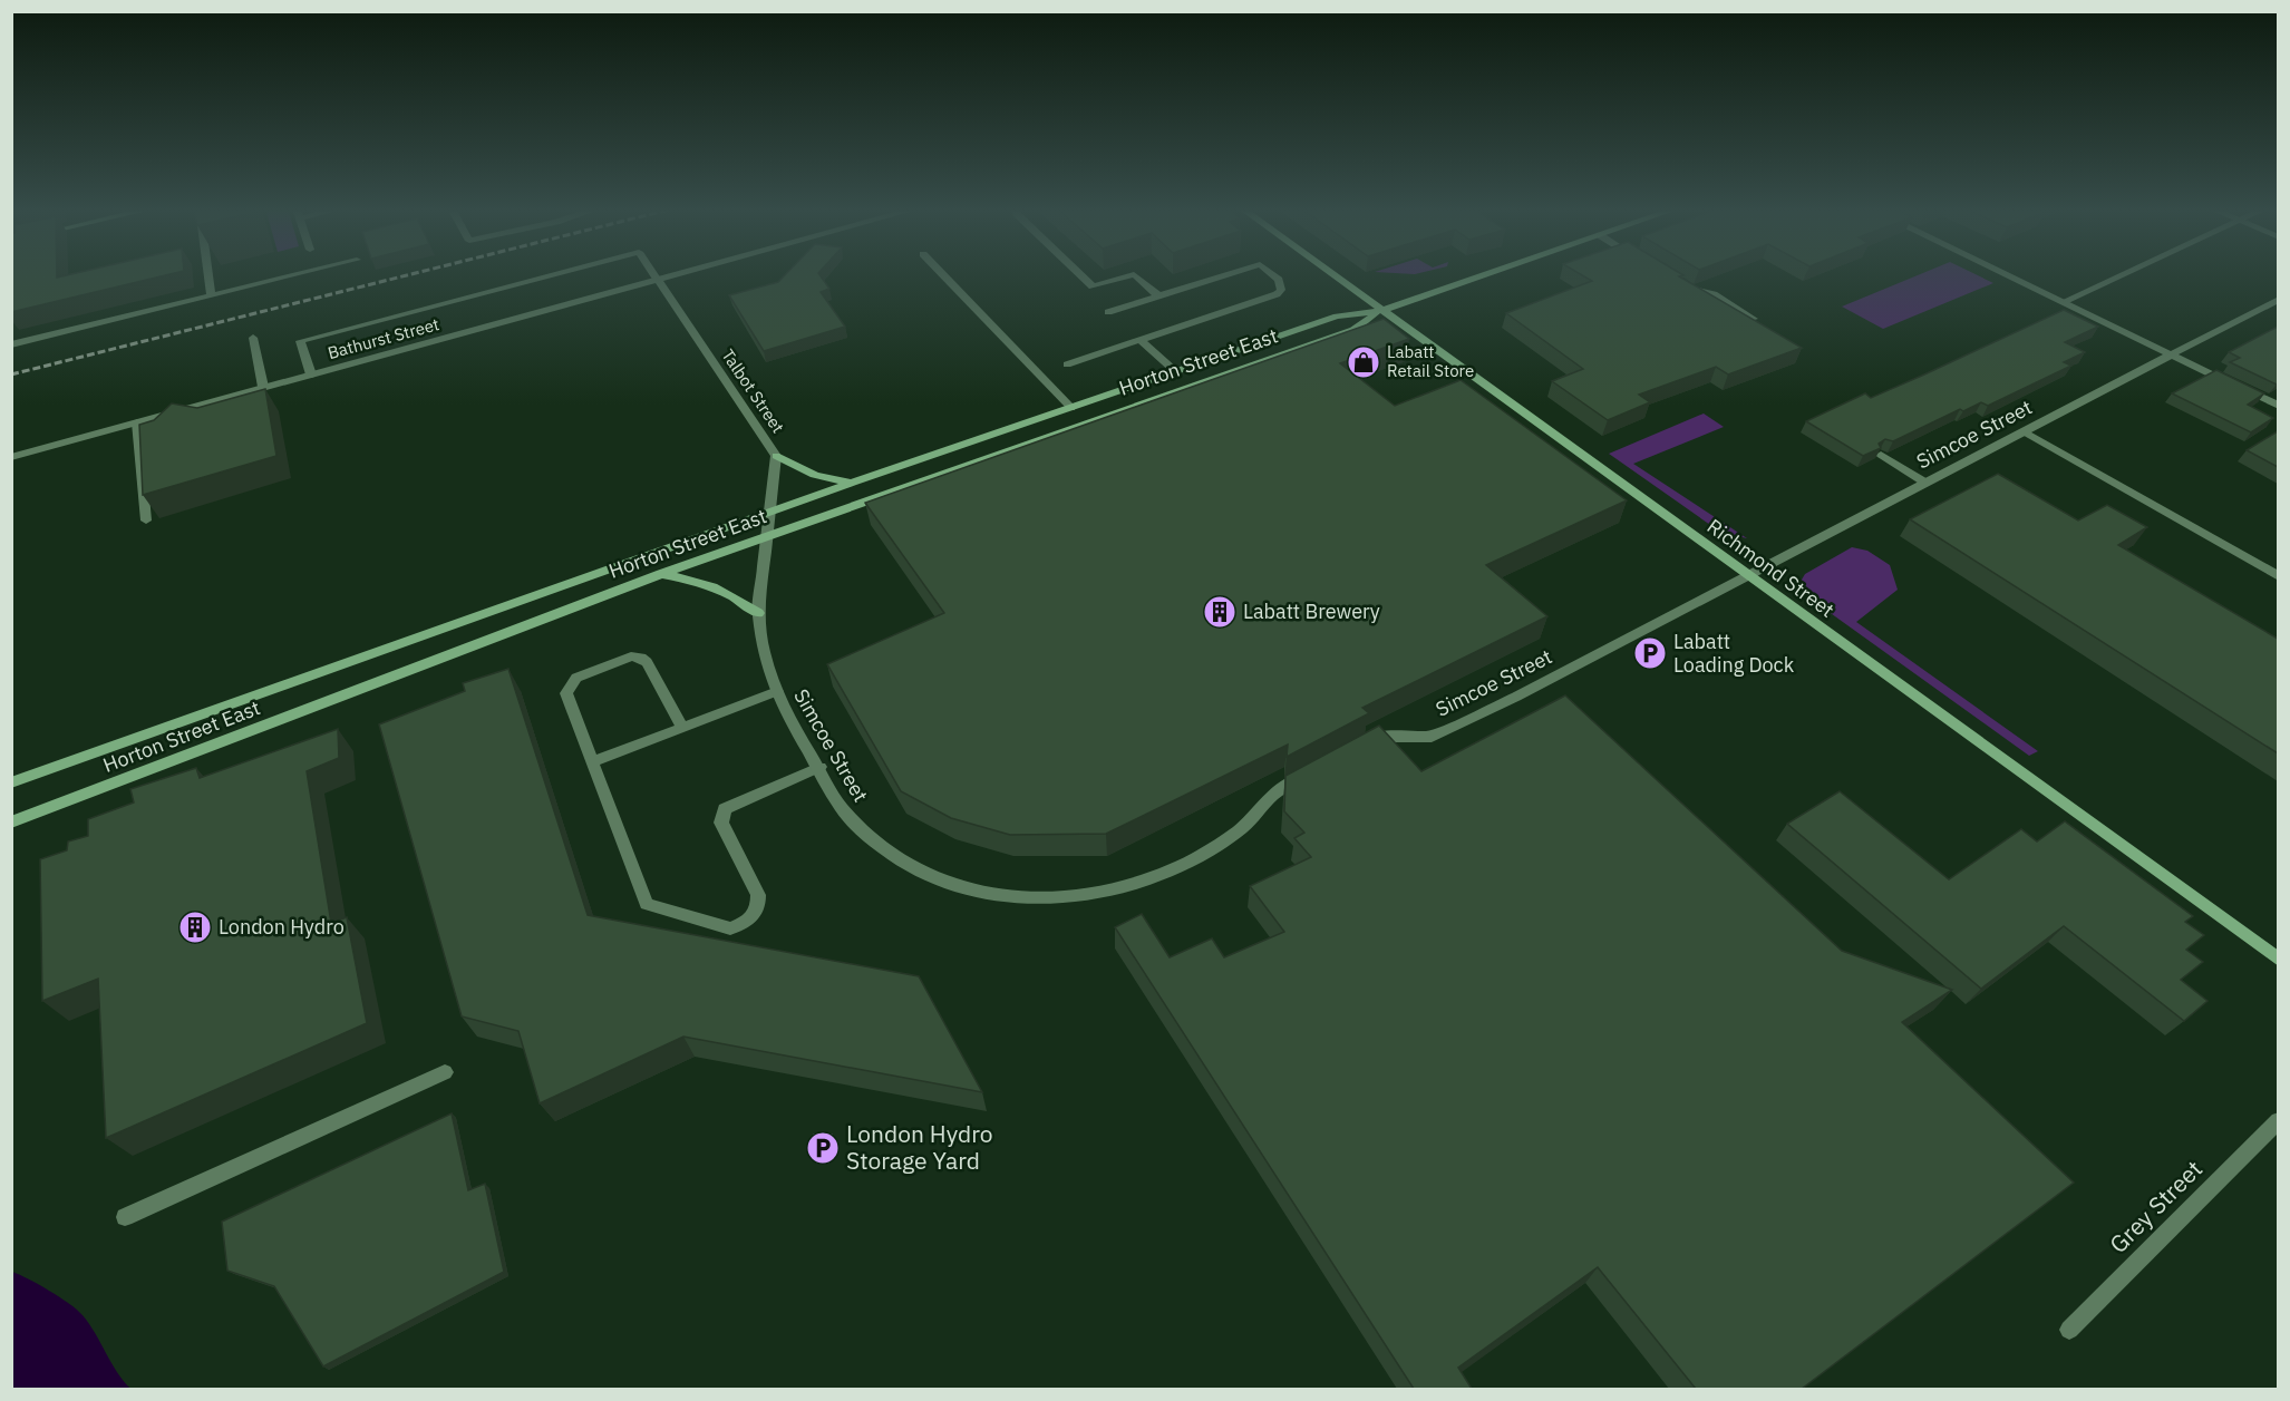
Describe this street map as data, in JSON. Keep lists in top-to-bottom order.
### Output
{
  "streets": {
    "main road": ["Horton Street East", "Richmond Street"],
    "street": [
      "Bathurst Street",
      "Talbot Street",
      "Simcoe Street",
      "Grey Street"
    ]
  },
  "crossings": [
    ["Bathurst Street", "Talbot Street"],
    ["Horton Street East", "Talbot Street"],
    ["Horton Street East", "Simcoe Street"],
    ["Horton Street East", "Richmond Street"],
    ["Talbot Street", "Simcoe Street"],
    ["Simcoe Street", "Richmond Street"]
  ],
  "places": {
    "shop": ["Labatt Retail Store"],
    "building": ["Labatt Brewery", "London Hydro"],
    "parking": ["Labatt Loading Dock", "London Hydro Storage Yard"]
  }
}
